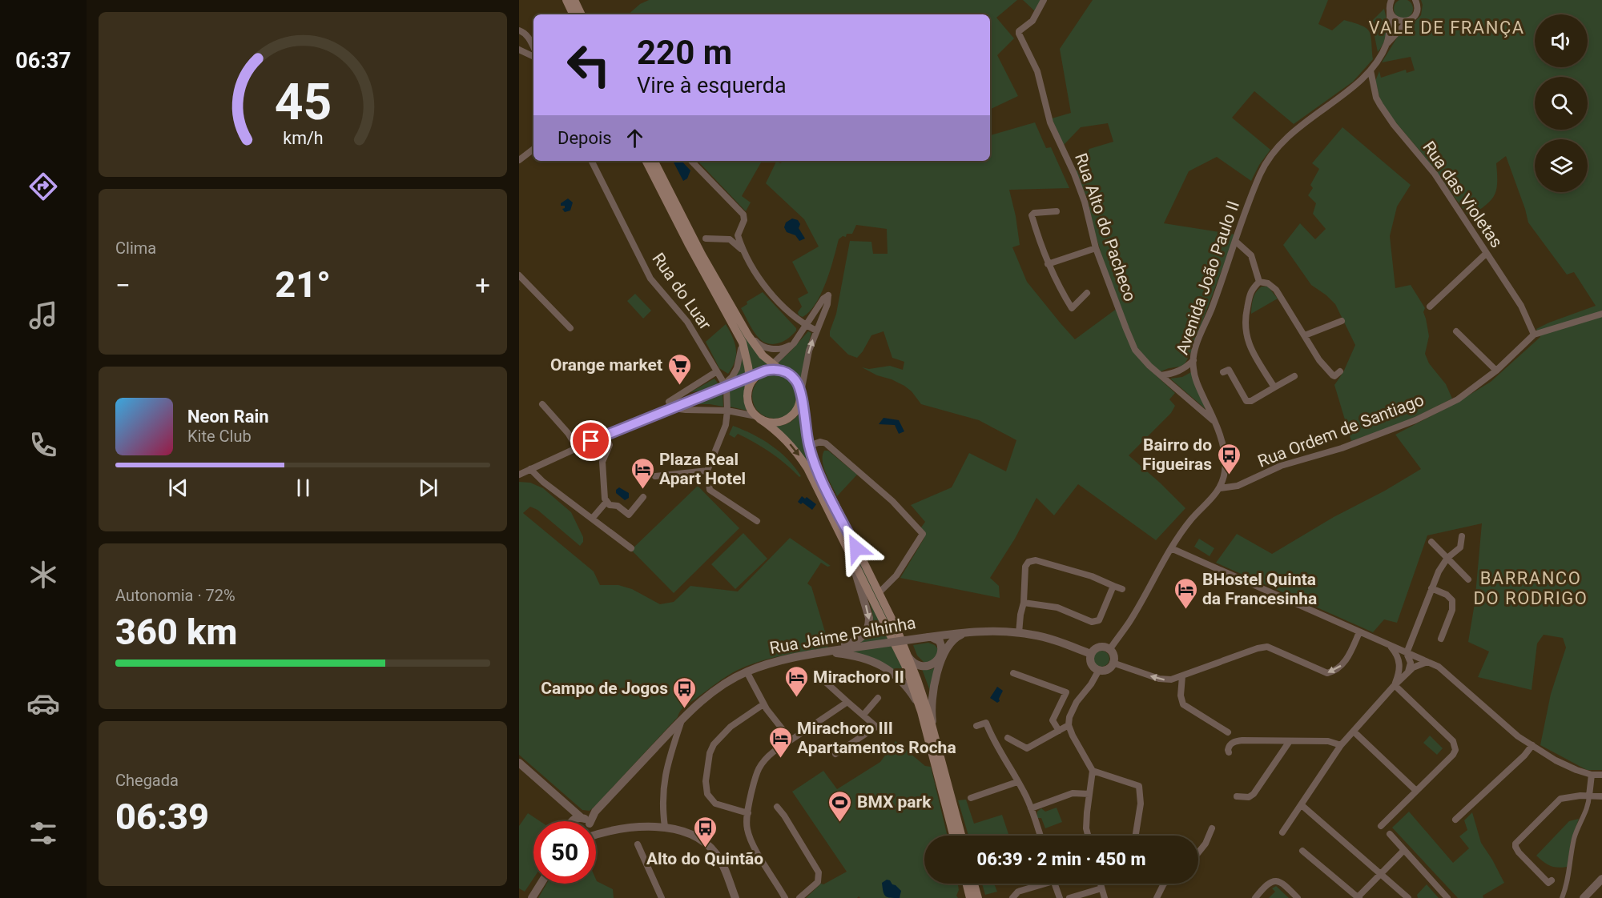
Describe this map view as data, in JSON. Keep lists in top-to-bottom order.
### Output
{
  "streets": {
    "street": [
      "Rua das Violetas",
      "Rua Alto do Pacheco",
      "Avenida João Paulo II",
      "Rua do Luar",
      "Rua Ordem de Santiago",
      "Rua Jaime Palhinha"
    ]
  },
  "crossings": [
    ["Rua das Violetas", "Avenida João Paulo II"],
    ["Rua das Violetas", "Rua Ordem de Santiago"],
    ["Rua Alto do Pacheco", "Avenida João Paulo II"],
    ["Avenida João Paulo II", "Rua Ordem de Santiago"],
    ["Avenida João Paulo II", "Rua Jaime Palhinha"]
  ],
  "districts": ["VALE DE FRANÇA", "BARRANCO DO RODRIGO"],
  "places": {
    "supermarket": ["Orange market"],
    "bus stop": ["Bairro do Figueiras", "Campo de Jogos", "Alto do Quintão"],
    "hotel": [
      "Plaza Real Apart Hotel",
      "BHostel Quinta da Francesinha",
      "Mirachoro II",
      "Mirachoro III Apartamentos Rocha"
    ],
    "sports": ["BMX park"]
  },
  "page": {
    "tabs": "06:37",
    "turn": ["220 m", "Vire à esquerda"],
    "then": "Depois",
    "tile": [
      "Clima",
      ["Autonomia · 72%", "360 km"],
      ["Chegada", "06:39"]
    ],
    "heat": ["−", "21°", "+"],
    "song": ["Neon Rain", "Kite Club"],
    "limit": "50",
    "trip": "06:39 · 2 min · 450 m",
    "gauge": ["45", "km/h"]
  }
}
